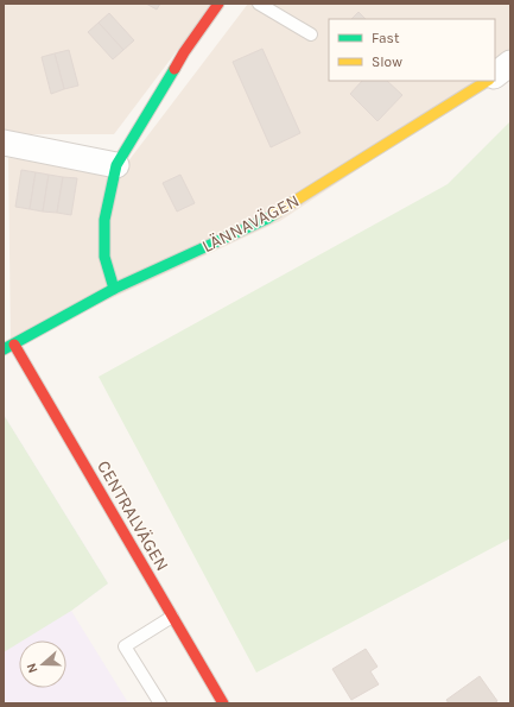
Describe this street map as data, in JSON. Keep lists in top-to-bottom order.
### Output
{
  "streets": {
    "street": ["LÄNNAVÄGEN", "CENTRALVÄGEN"]
  },
  "crossings": [
    ["LÄNNAVÄGEN", "CENTRALVÄGEN"]
  ],
  "legend": ["Fast", "Slow"],
  "north": "left"
}
